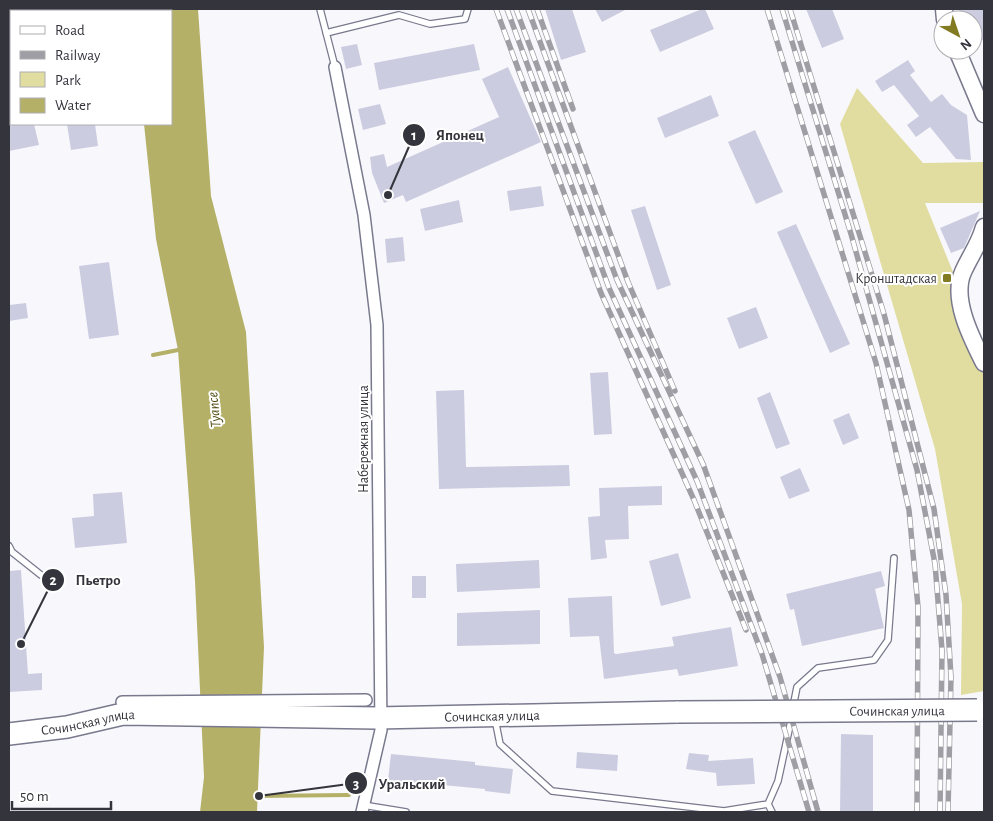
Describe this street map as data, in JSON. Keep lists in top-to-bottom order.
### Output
{
  "streets": {
    "highway": ["Сочинская улица"],
    "street": ["Набережная улица"]
  },
  "crossings": [
    ["Набережная улица", "Сочинская улица"]
  ],
  "water": ["Туапсе"],
  "places": {
    "other": ["Японец", "Пьетро", "Уральский"],
    "transit": ["Кронштадская"]
  },
  "legend": [
    "Road",
    "Railway",
    "Park",
    "Water"
  ],
  "scale_bar": "50 m",
  "north": "bottom right"
}
